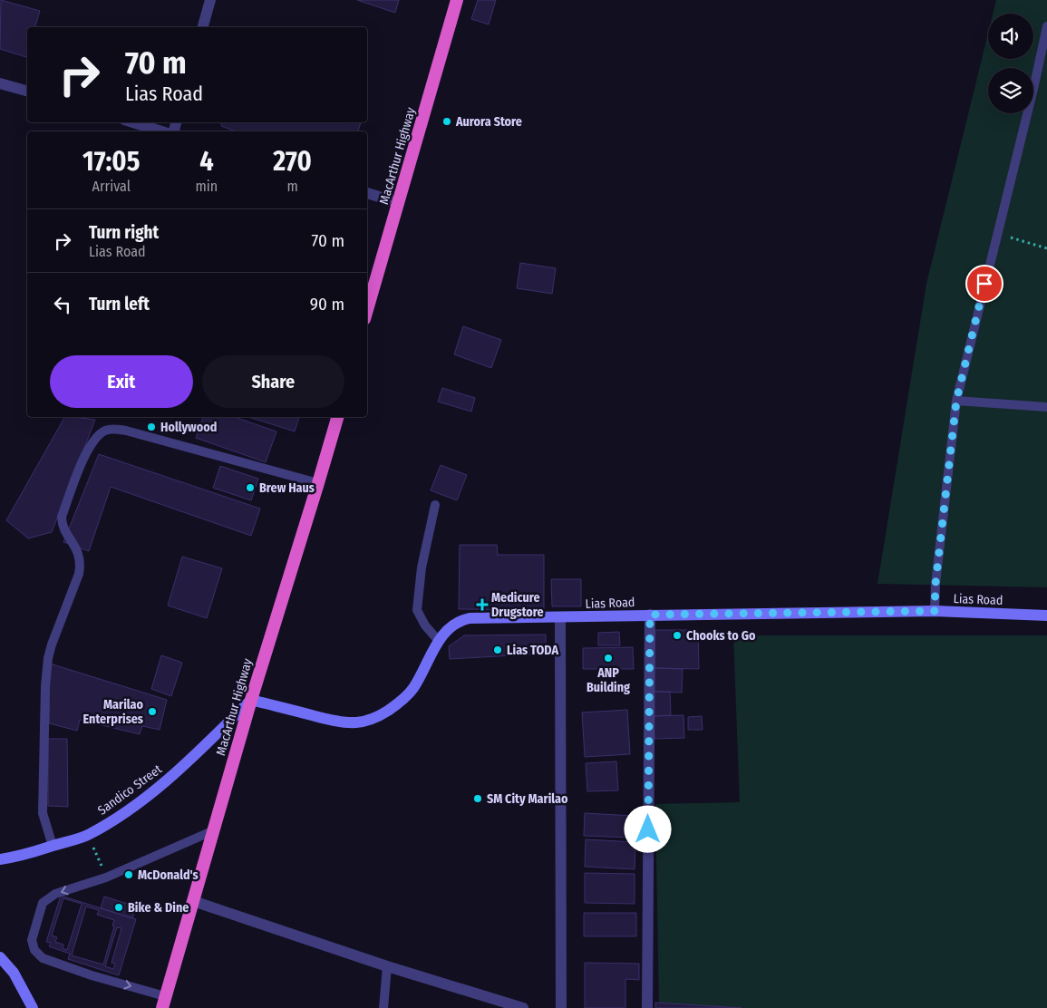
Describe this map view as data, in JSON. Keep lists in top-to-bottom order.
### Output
{
  "streets": {
    "highway": ["MacArthur Highway"],
    "main road": ["Lias Road", "Sandico Street"]
  },
  "crossings": [
    ["MacArthur Highway", "Lias Road"],
    ["MacArthur Highway", "Sandico Street"],
    ["Lias Road", "Sandico Street"]
  ],
  "places": {
    "other": [
      "Aurora Store",
      "Hollywood",
      "Brew Haus",
      "Chooks to Go",
      "Lias TODA",
      "ANP Building",
      "Marilao Enterprises",
      "SM City Marilao",
      "McDonald's",
      "Bike & Dine"
    ],
    "health": ["Medicure Drugstore"]
  },
  "page": {
    "turn": ["70 m", "Lias Road"],
    "eta": [
      "17:05",
      "Arrival",
      "4",
      "min",
      "270",
      "m"
    ],
    "list": [
      {
        "name": "Turn right",
        "note": "Lias Road",
        "value": "70 m"
      },
      {
        "name": "Turn left",
        "value": "90 m"
      }
    ],
    "buttons": ["Exit", "Share"]
  }
}
